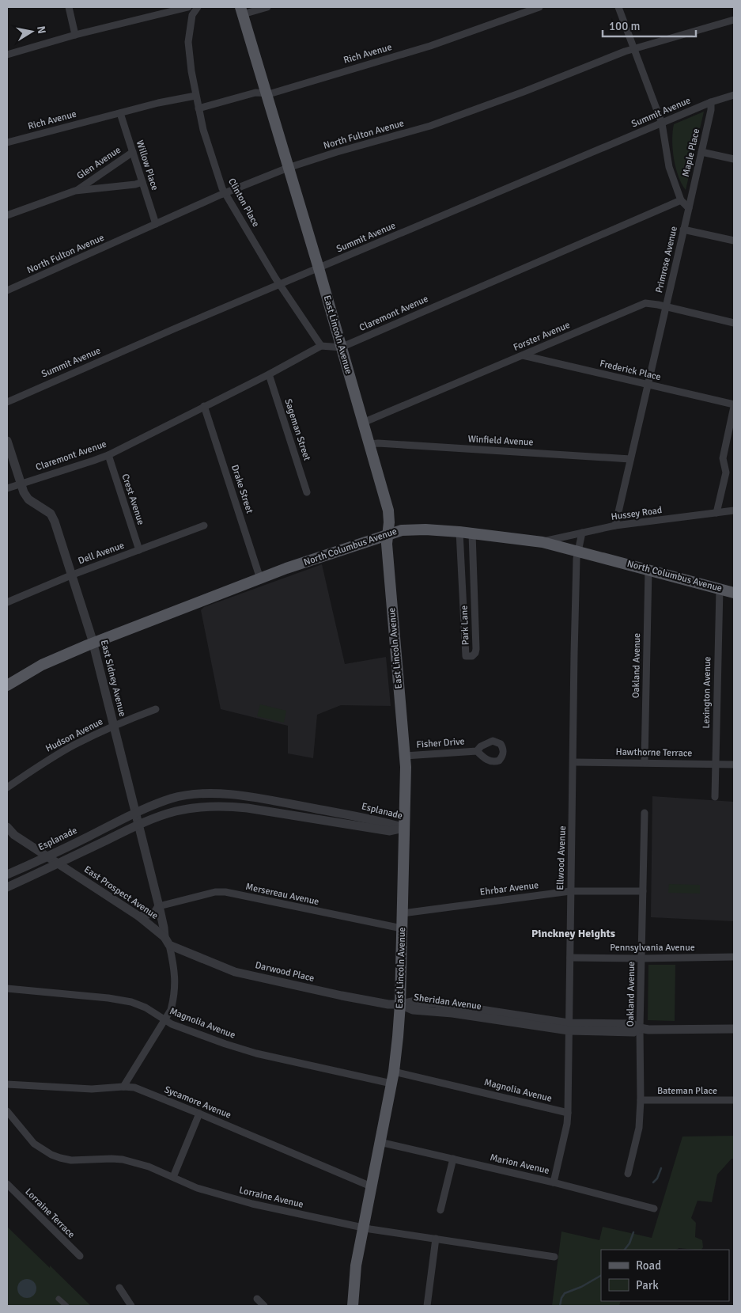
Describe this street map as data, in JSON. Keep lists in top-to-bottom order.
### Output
{
  "streets": {
    "main road": ["East Lincoln Avenue", "North Columbus Avenue"],
    "street": [
      "Rich Avenue",
      "Summit Avenue",
      "North Fulton Avenue",
      "Maple Place",
      "Glen Avenue",
      "Willow Place",
      "Clinton Place",
      "Primrose Avenue",
      "Claremont Avenue",
      "Forster Avenue",
      "Frederick Place",
      "Sageman Street",
      "Winfield Avenue",
      "Drake Street",
      "Crest Avenue",
      "Hussey Road",
      "Dell Avenue",
      "Park Lane",
      "Oakland Avenue",
      "East Sidney Avenue",
      "Lexington Avenue",
      "Hudson Avenue",
      "Fisher Drive",
      "Hawthorne Terrace",
      "Esplanade",
      "Ellwood Avenue",
      "Ehrbar Avenue",
      "East Prospect Avenue",
      "Mersereau Avenue",
      "Pennsylvania Avenue",
      "Darwood Place",
      "Sheridan Avenue",
      "Magnolia Avenue",
      "Bateman Place",
      "Sycamore Avenue",
      "Marion Avenue",
      "Lorraine Avenue",
      "Lorraine Terrace"
    ]
  },
  "crossings": [
    ["Rich Avenue", "Willow Place"],
    ["Rich Avenue", "Clinton Place"],
    ["Rich Avenue", "East Lincoln Avenue"],
    ["Summit Avenue", "Maple Place"],
    ["Summit Avenue", "Clinton Place"],
    ["Summit Avenue", "East Lincoln Avenue"],
    ["North Fulton Avenue", "Willow Place"],
    ["North Fulton Avenue", "Clinton Place"],
    ["North Fulton Avenue", "East Lincoln Avenue"],
    ["Maple Place", "Primrose Avenue"],
    ["Glen Avenue", "Willow Place"],
    ["Clinton Place", "Claremont Avenue"],
    ["Primrose Avenue", "Forster Avenue"],
    ["Primrose Avenue", "Frederick Place"],
    ["Primrose Avenue", "Winfield Avenue"],
    ["Primrose Avenue", "Hussey Road"],
    ["Claremont Avenue", "East Lincoln Avenue"],
    ["Claremont Avenue", "Sageman Street"],
    ["Claremont Avenue", "Drake Street"],
    ["Claremont Avenue", "Crest Avenue"],
    ["Claremont Avenue", "East Sidney Avenue"],
    ["East Lincoln Avenue", "Forster Avenue"],
    ["East Lincoln Avenue", "Winfield Avenue"],
    ["East Lincoln Avenue", "North Columbus Avenue"],
    ["East Lincoln Avenue", "Fisher Drive"],
    ["East Lincoln Avenue", "Esplanade"],
    ["East Lincoln Avenue", "Ehrbar Avenue"],
    ["East Lincoln Avenue", "Mersereau Avenue"],
    ["East Lincoln Avenue", "Darwood Place"],
    ["East Lincoln Avenue", "Sheridan Avenue"],
    ["East Lincoln Avenue", "Magnolia Avenue"],
    ["East Lincoln Avenue", "Sycamore Avenue"],
    ["East Lincoln Avenue", "Marion Avenue"],
    ["East Lincoln Avenue", "Lorraine Avenue"],
    ["Forster Avenue", "Frederick Place"],
    ["Drake Street", "North Columbus Avenue"],
    ["Crest Avenue", "Dell Avenue"],
    ["Hussey Road", "North Columbus Avenue"],
    ["Hussey Road", "Ellwood Avenue"],
    ["North Columbus Avenue", "Park Lane"],
    ["North Columbus Avenue", "Oakland Avenue"],
    ["North Columbus Avenue", "East Sidney Avenue"],
    ["North Columbus Avenue", "Lexington Avenue"],
    ["North Columbus Avenue", "Ellwood Avenue"],
    ["Dell Avenue", "East Sidney Avenue"],
    ["Oakland Avenue", "Hawthorne Terrace"],
    ["Oakland Avenue", "Ehrbar Avenue"],
    ["Oakland Avenue", "Pennsylvania Avenue"],
    ["Oakland Avenue", "Sheridan Avenue"],
    ["Oakland Avenue", "Bateman Place"],
    ["East Sidney Avenue", "Hudson Avenue"],
    ["East Sidney Avenue", "Esplanade"],
    ["East Sidney Avenue", "East Prospect Avenue"],
    ["East Sidney Avenue", "Mersereau Avenue"],
    ["East Sidney Avenue", "Darwood Place"],
    ["Lexington Avenue", "Hawthorne Terrace"],
    ["Hawthorne Terrace", "Ellwood Avenue"],
    ["Esplanade", "East Prospect Avenue"],
    ["Ellwood Avenue", "Ehrbar Avenue"],
    ["Ellwood Avenue", "Pennsylvania Avenue"],
    ["Ellwood Avenue", "Sheridan Avenue"],
    ["Ellwood Avenue", "Magnolia Avenue"],
    ["Ellwood Avenue", "Marion Avenue"],
    ["East Prospect Avenue", "Darwood Place"],
    ["Darwood Place", "Sheridan Avenue"]
  ],
  "districts": ["Pinckney Heights"],
  "legend": ["Road", "Park"],
  "scale_bar": "100 m",
  "north": "right"
}
